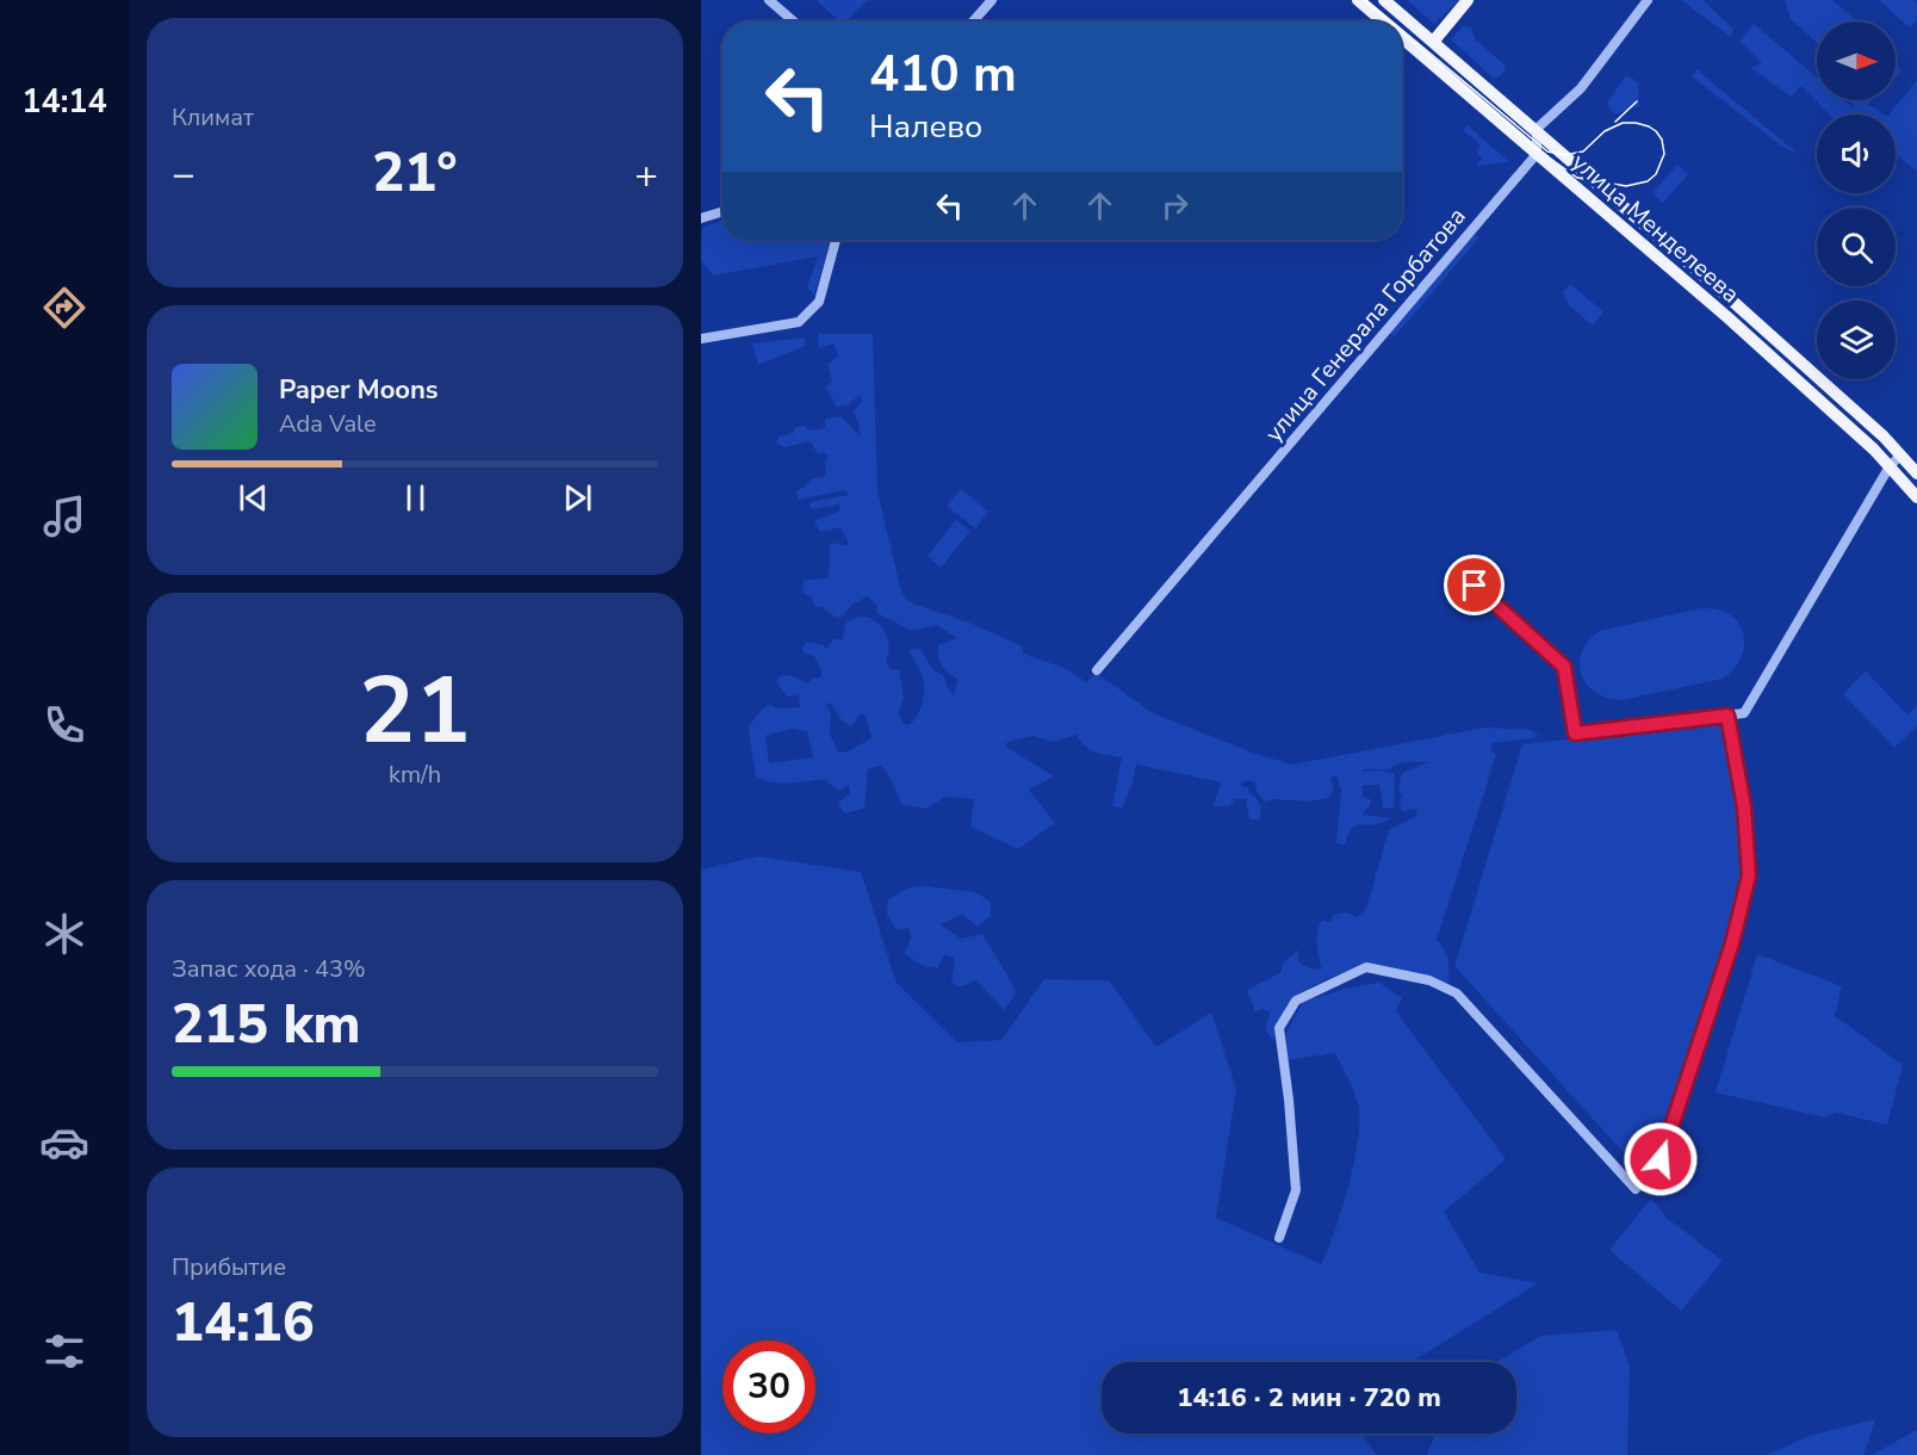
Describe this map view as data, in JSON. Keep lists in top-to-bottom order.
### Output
{
  "streets": {
    "main road": ["улица Менделеева"],
    "street": ["улица Генерала Горбатова"]
  },
  "crossings": [
    ["улица Менделеева", "улица Генерала Горбатова"]
  ],
  "north": "right",
  "page": {
    "tabs": "14:14",
    "tile": [
      "Климат",
      ["21", "km/h"],
      ["Запас хода · 43%", "215 km"],
      ["Прибытие", "14:16"]
    ],
    "turn": ["410 m", "Налево"],
    "heat": ["−", "21°", "+"],
    "song": ["Paper Moons", "Ada Vale"],
    "limit": "30",
    "trip": "14:16 · 2 мин · 720 m"
  }
}
